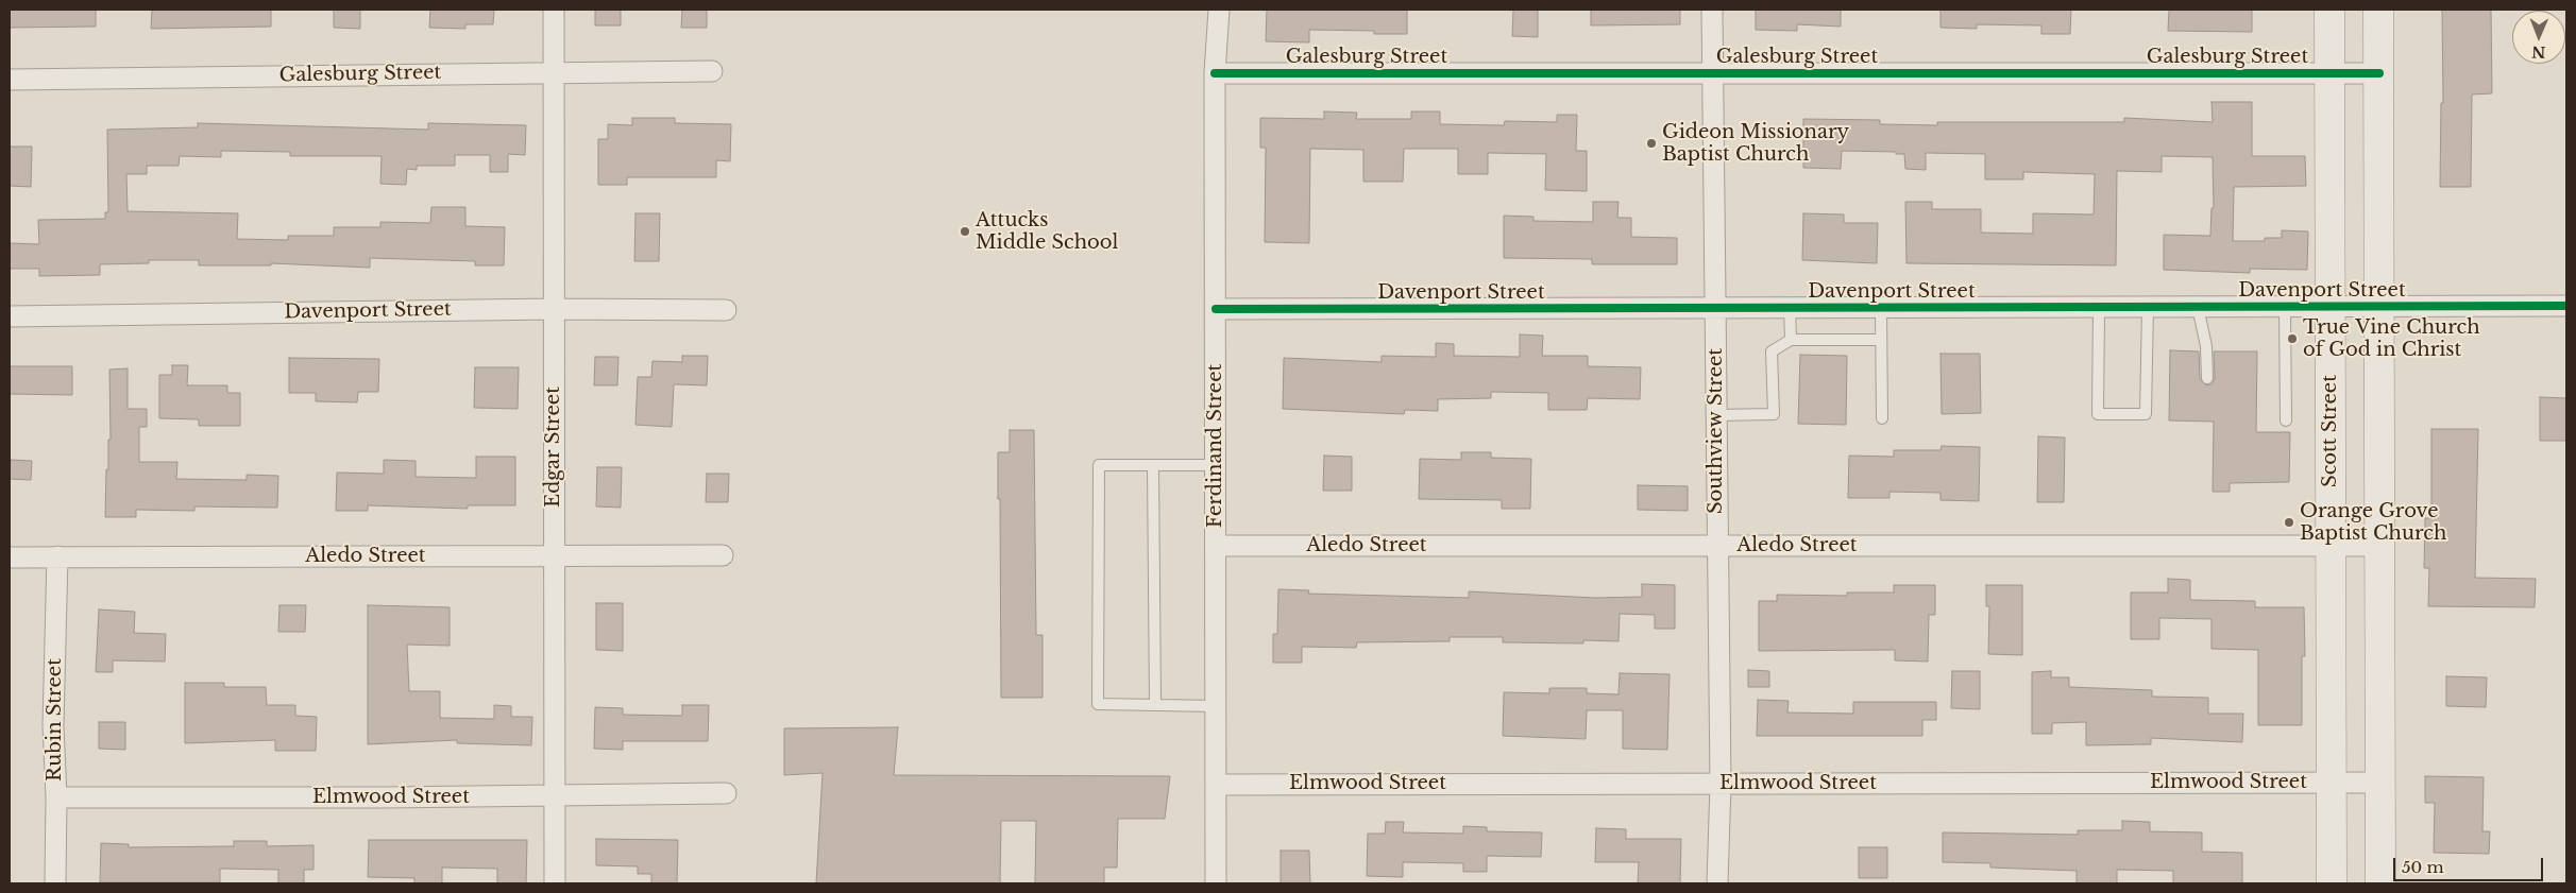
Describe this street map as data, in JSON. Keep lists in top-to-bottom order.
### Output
{
  "streets": {
    "main road": ["Scott Street"],
    "street": [
      "Galesburg Street",
      "Davenport Street",
      "Southview Street",
      "Ferdinand Street",
      "Edgar Street",
      "Aledo Street",
      "Rubin Street",
      "Elmwood Street"
    ]
  },
  "crossings": [
    ["Galesburg Street", "Southview Street"],
    ["Galesburg Street", "Scott Street"],
    ["Galesburg Street", "Ferdinand Street"],
    ["Galesburg Street", "Edgar Street"],
    ["Davenport Street", "Southview Street"],
    ["Davenport Street", "Scott Street"],
    ["Davenport Street", "Ferdinand Street"],
    ["Davenport Street", "Edgar Street"],
    ["Southview Street", "Aledo Street"],
    ["Southview Street", "Elmwood Street"],
    ["Scott Street", "Aledo Street"],
    ["Scott Street", "Elmwood Street"],
    ["Ferdinand Street", "Aledo Street"],
    ["Ferdinand Street", "Elmwood Street"],
    ["Edgar Street", "Aledo Street"],
    ["Edgar Street", "Elmwood Street"],
    ["Aledo Street", "Rubin Street"],
    ["Rubin Street", "Elmwood Street"]
  ],
  "places": [
    "Gideon Missionary Baptist Church",
    "Attucks Middle School",
    "True Vine Church of God in Christ",
    "Orange Grove Baptist Church"
  ],
  "scale_bar": "50 m",
  "north": "bottom"
}
